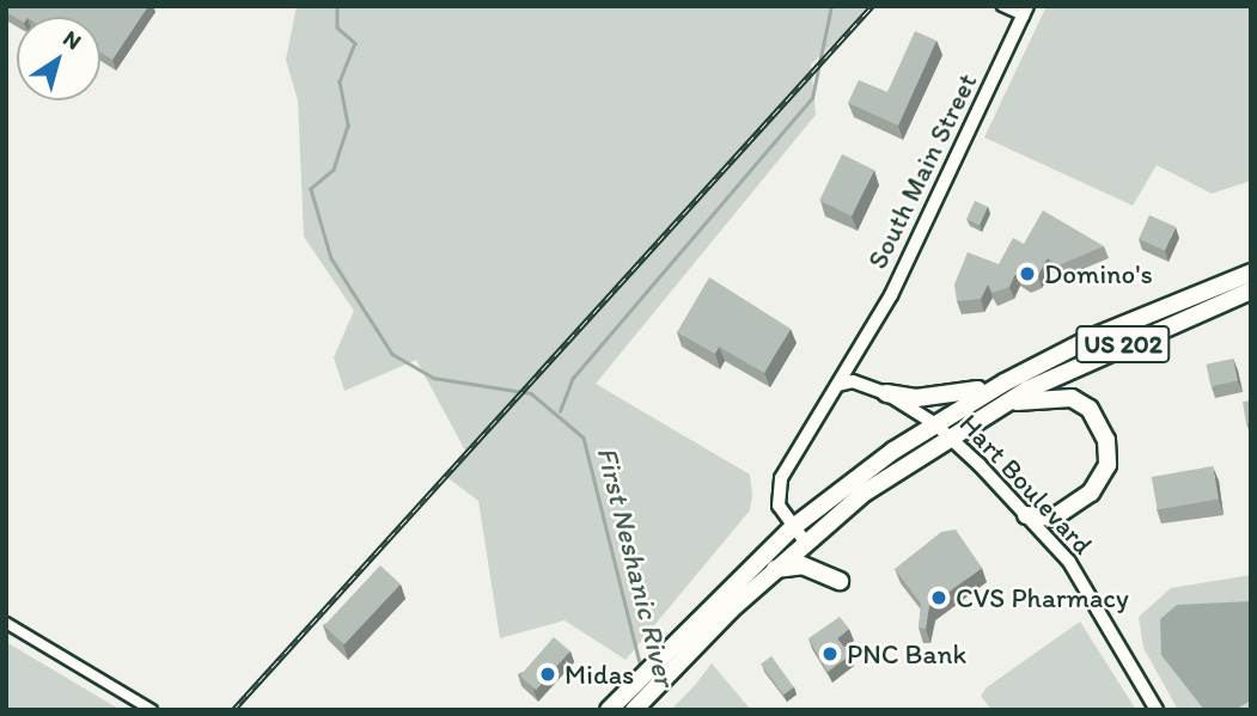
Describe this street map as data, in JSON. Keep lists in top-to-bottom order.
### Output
{
  "streets": {
    "highway": ["US 202"],
    "street": ["South Main Street", "Hart Boulevard"]
  },
  "crossings": [
    ["South Main Street", "US 202"],
    ["US 202", "Hart Boulevard"]
  ],
  "water": ["First Neshanic River"],
  "places": [
    "Domino's",
    "CVS Pharmacy",
    "PNC Bank",
    "Midas"
  ],
  "north": "top right"
}
